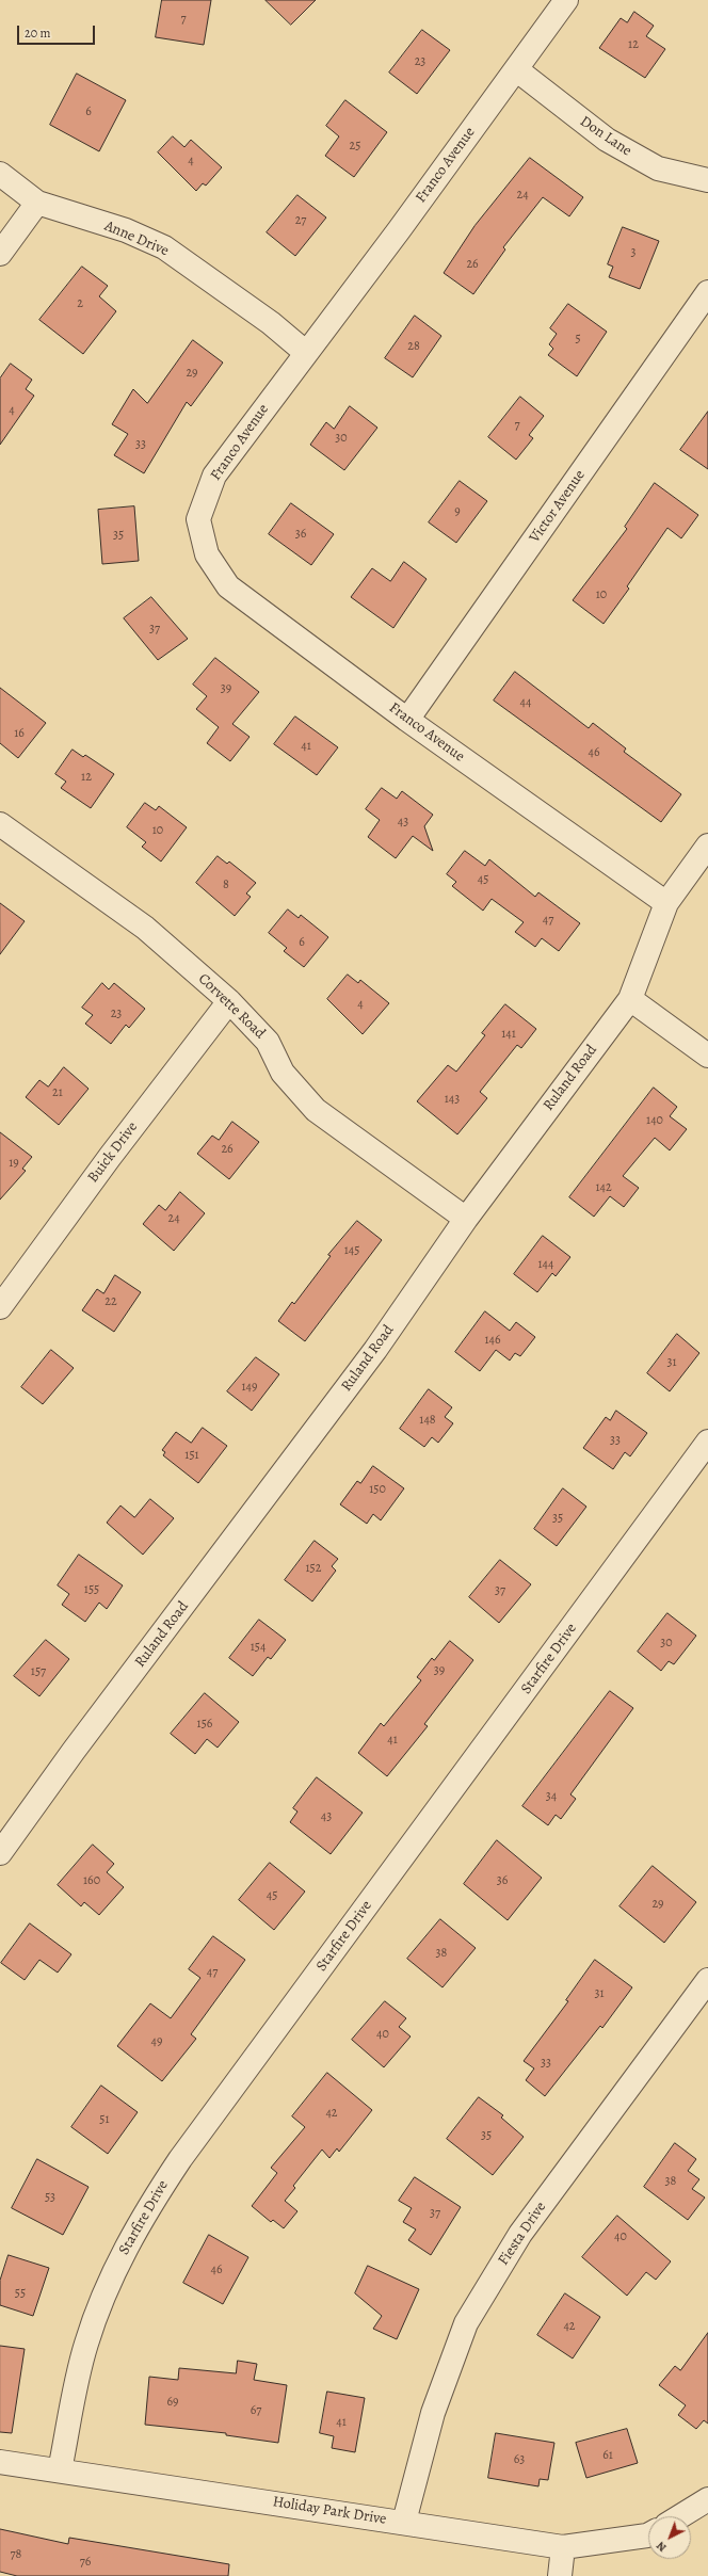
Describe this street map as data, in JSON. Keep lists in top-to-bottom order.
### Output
{
  "streets": {
    "street": [
      "Don Lane",
      "Franco Avenue",
      "Anne Drive",
      "Victor Avenue",
      "Corvette Road",
      "Ruland Road",
      "Buick Drive",
      "Starfire Drive",
      "Fiesta Drive",
      "Holiday Park Drive"
    ]
  },
  "crossings": [
    ["Don Lane", "Franco Avenue"],
    ["Franco Avenue", "Anne Drive"],
    ["Franco Avenue", "Victor Avenue"],
    ["Franco Avenue", "Ruland Road"],
    ["Corvette Road", "Ruland Road"],
    ["Corvette Road", "Buick Drive"],
    ["Starfire Drive", "Holiday Park Drive"],
    ["Fiesta Drive", "Holiday Park Drive"]
  ],
  "house_numbers": [
    "7",
    "12",
    "23",
    "6",
    "25",
    "4",
    "24",
    "27",
    "3",
    "26",
    "2",
    "5",
    "28",
    "29",
    "4",
    "7",
    "30",
    "33",
    "9",
    "36",
    "35",
    "10",
    "37",
    "39",
    "44",
    "16",
    "41",
    "46",
    "12",
    "43",
    "10",
    "45",
    "8",
    "47",
    "6",
    "4",
    "23",
    "141",
    "21",
    "143",
    "140",
    "26",
    "19",
    "142",
    "24",
    "145",
    "144",
    "22",
    "146",
    "31",
    "149",
    "148",
    "33",
    "151",
    "150",
    "35",
    "152",
    "155",
    "37",
    "30",
    "154",
    "39",
    "157",
    "156",
    "41",
    "34",
    "43",
    "160",
    "36",
    "45",
    "29",
    "38",
    "47",
    "31",
    "40",
    "49",
    "33",
    "42",
    "51",
    "35",
    "38",
    "53",
    "37",
    "40",
    "46",
    "55",
    "42",
    "69",
    "67",
    "41",
    "61",
    "63",
    "78",
    "76"
  ],
  "scale_bar": "20 m",
  "north": "bottom left"
}
